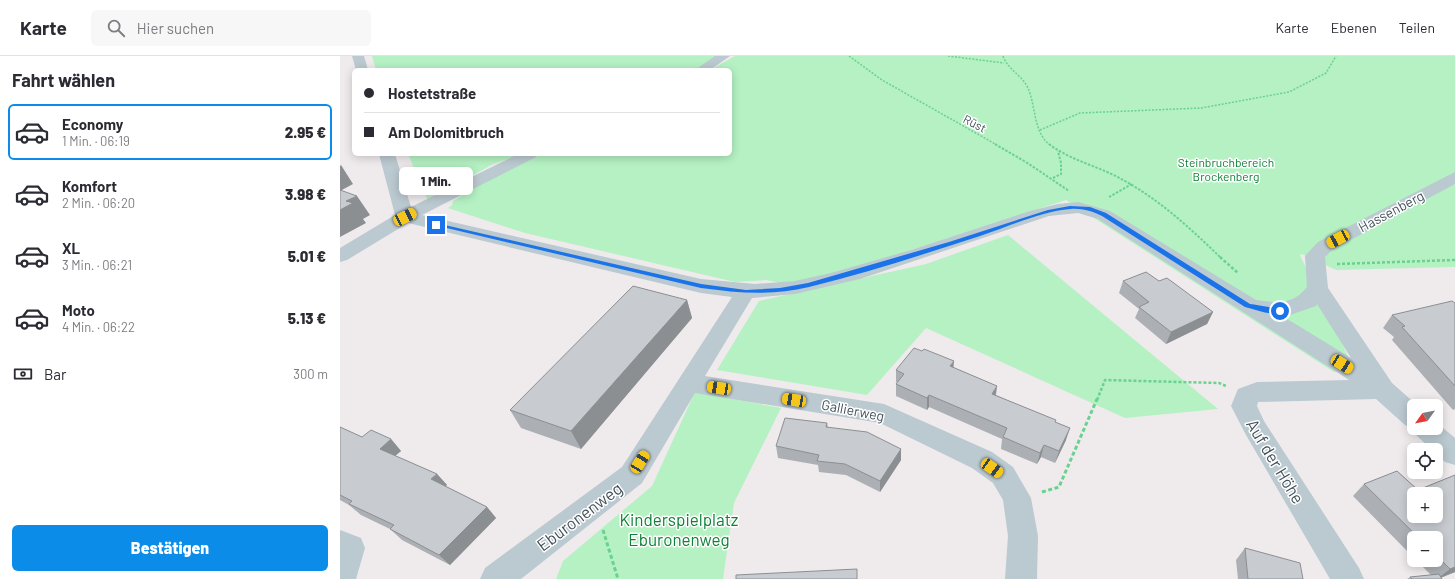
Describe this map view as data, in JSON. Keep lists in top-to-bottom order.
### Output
{
  "streets": {
    "street": [
      "Hassenberg",
      "Gallierweg",
      "Auf der Höhe",
      "Eburonenweg"
    ],
    "path": ["Rüst"]
  },
  "crossings": [
    ["Gallierweg", "Eburonenweg"]
  ],
  "parks": ["Steinbruchbereich Brockenberg", "Kinderspielplatz Eburonenweg"],
  "north": "bottom left",
  "page": {
    "header": "Karte",
    "search": "Hier suchen",
    "nav": ["Karte", "Ebenen", "Teilen"],
    "heading": "Fahrt wählen",
    "banner": ["Hostetstraße", "Am Dolomitbruch"],
    "list": [
      {
        "name": "Economy",
        "note": "1 Min. · 06:19",
        "value": "2.95 €"
      },
      {
        "name": "Komfort",
        "note": "2 Min. · 06:20",
        "value": "3.98 €"
      },
      {
        "name": "XL",
        "note": "3 Min. · 06:21",
        "value": "5.01 €"
      },
      {
        "name": "Moto",
        "note": "4 Min. · 06:22",
        "value": "5.13 €"
      }
    ],
    "bubble": "1 Min.",
    "pay": ["Bar", "300 m"],
    "map_buttons": ["+", "−"],
    "buttons": "Bestätigen"
  }
}
